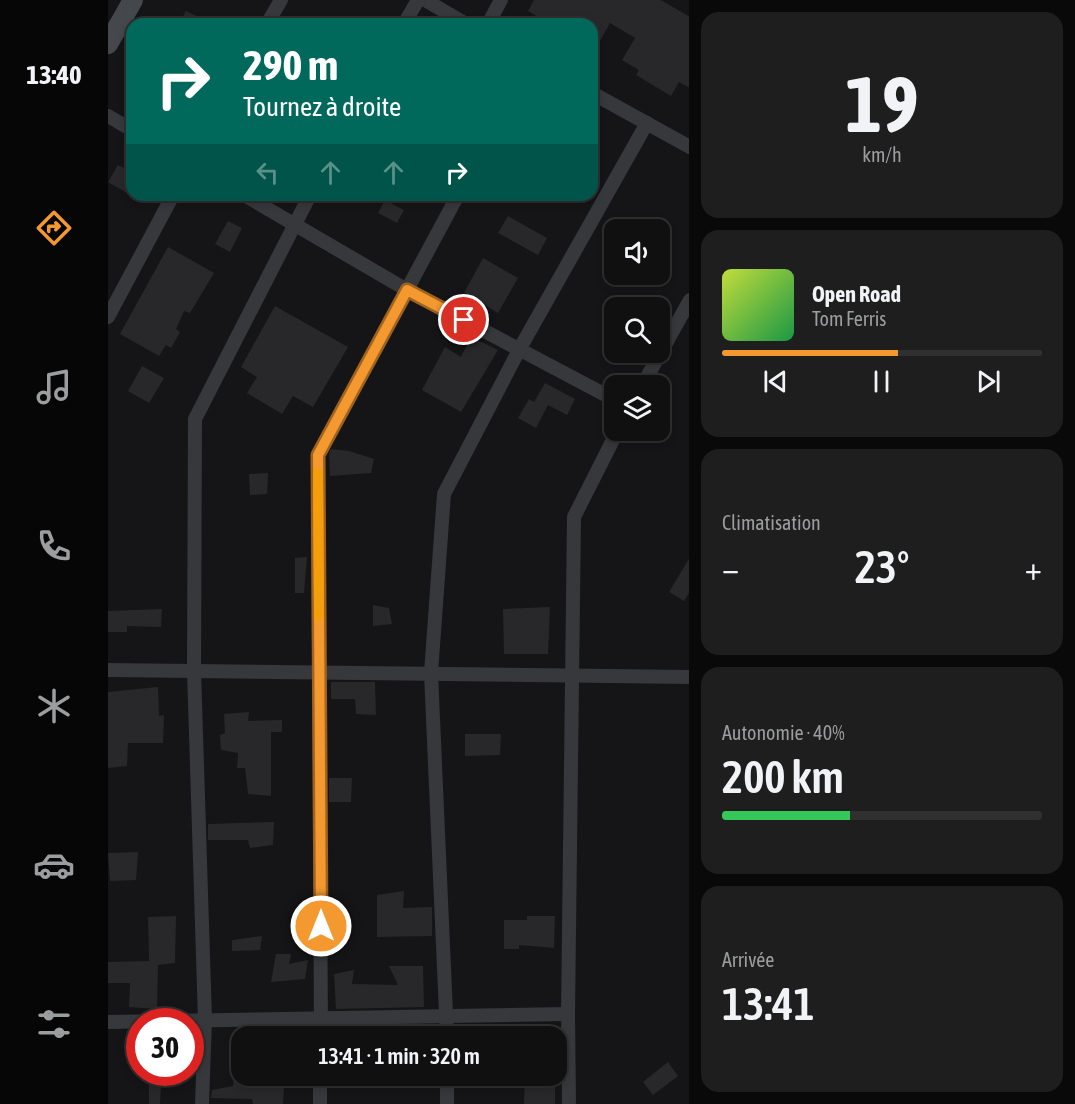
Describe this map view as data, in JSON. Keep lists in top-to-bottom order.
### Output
{
  "page": {
    "tabs": "13:40",
    "tile": [
      ["19", "km/h"],
      "Climatisation",
      ["Autonomie · 40%", "200 km"],
      ["Arrivée", "13:41"]
    ],
    "turn": ["290 m", "Tournez à droite"],
    "song": ["Open Road", "Tom Ferris"],
    "heat": ["−", "23°", "+"],
    "limit": "30",
    "trip": "13:41 · 1 min · 320 m"
  }
}
